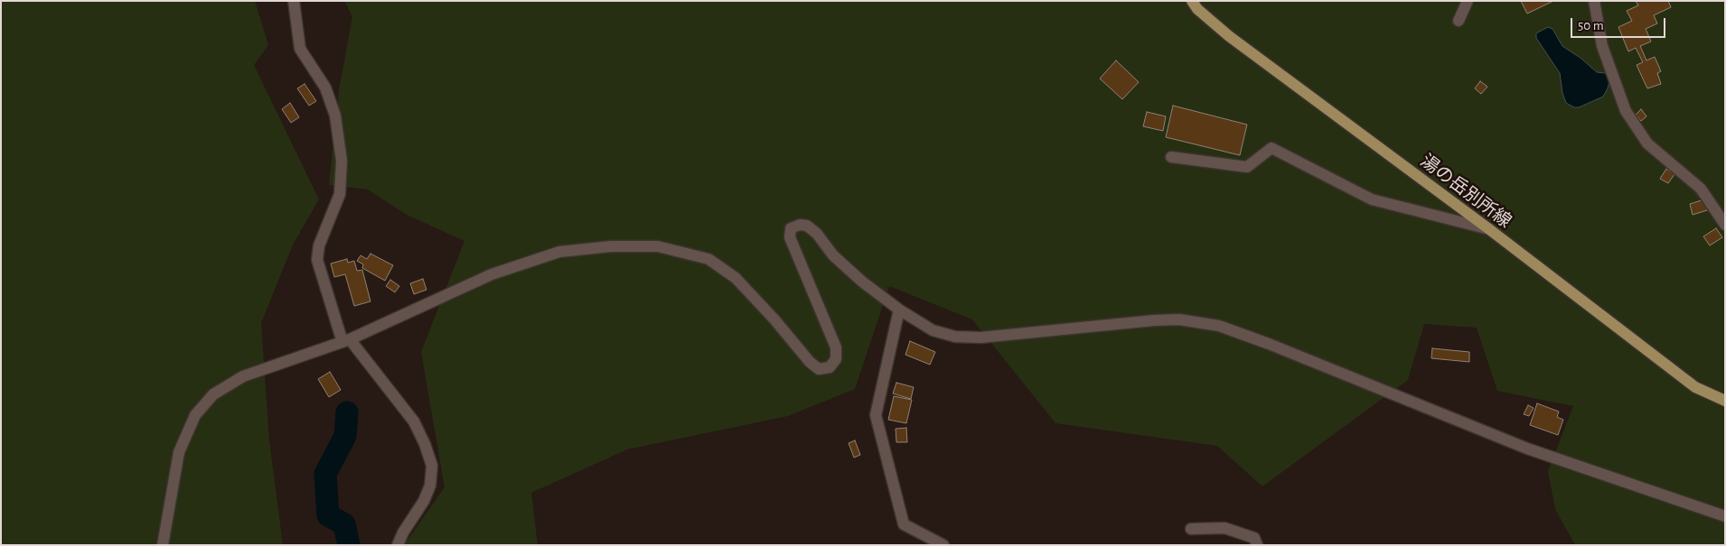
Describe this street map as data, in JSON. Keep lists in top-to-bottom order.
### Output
{
  "streets": {
    "main road": ["湯の岳別所線"]
  },
  "scale_bar": "50 m"
}
